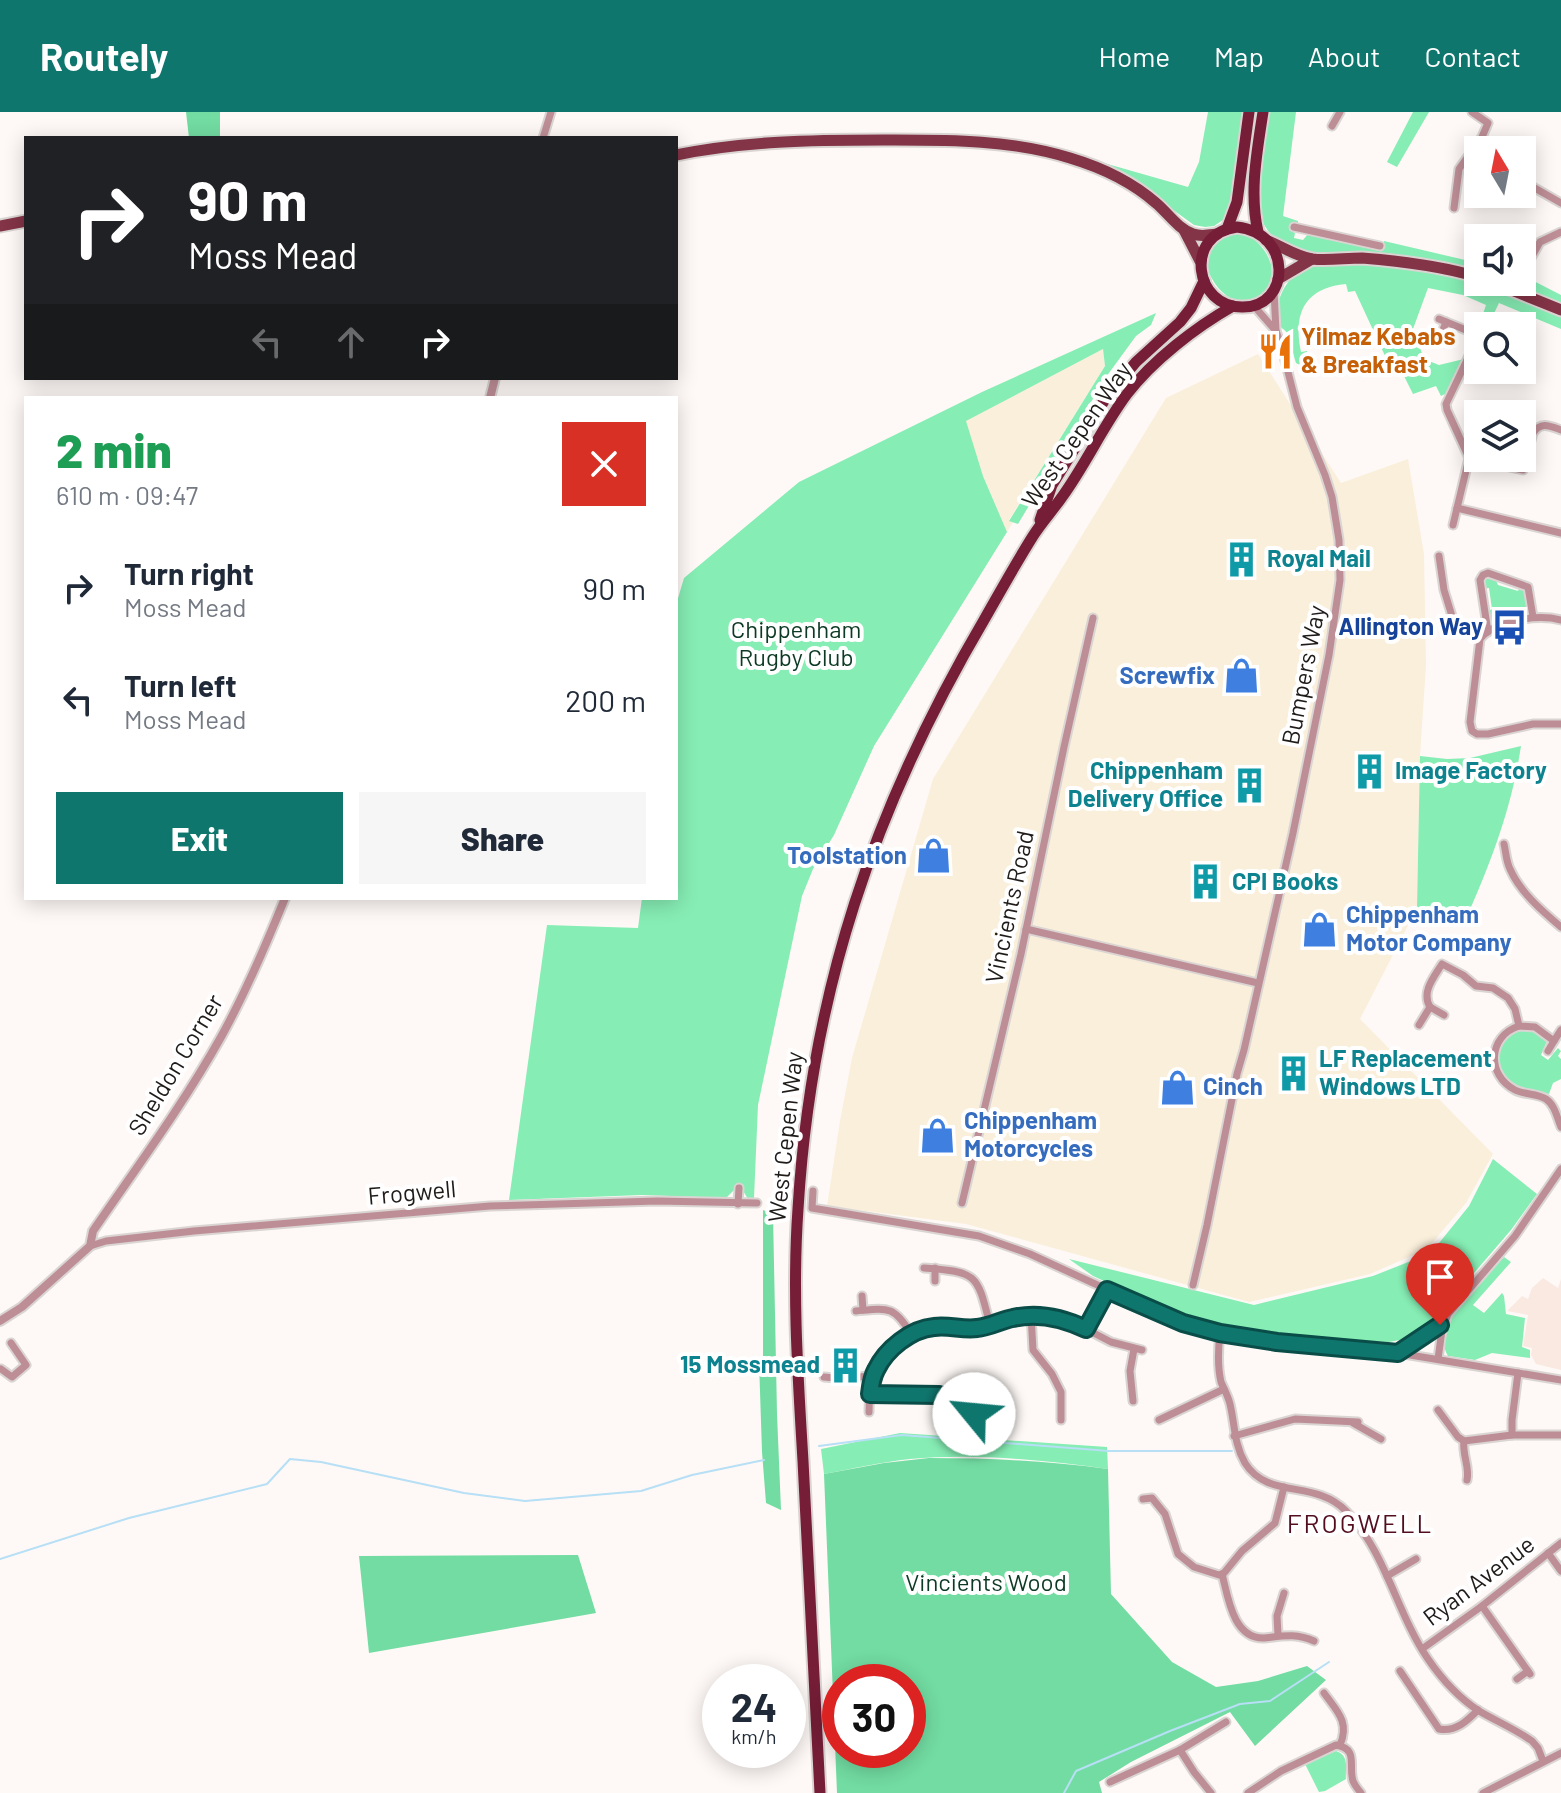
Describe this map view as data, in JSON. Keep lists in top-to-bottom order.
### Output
{
  "streets": {
    "highway": ["West Cepen Way"],
    "street": [
      "Bumpers Way",
      "Vincients Road",
      "Sheldon Corner",
      "Frogwell",
      "Ryan Avenue"
    ]
  },
  "crossings": [
    ["West Cepen Way", "Bumpers Way"],
    ["Sheldon Corner", "Frogwell"]
  ],
  "districts": ["FROGWELL"],
  "parks": ["Chippenham Rugby Club", "Vincients Wood"],
  "places": {
    "restaurant": ["Yilmaz Kebabs & Breakfast"],
    "building": [
      "Royal Mail",
      "Image Factory",
      "Chippenham Delivery Office",
      "CPI Books",
      "LF Replacement Windows LTD",
      "15 Mossmead"
    ],
    "bus stop": ["Allington Way"],
    "shop": [
      "Screwfix",
      "Toolstation",
      "Chippenham Motor Company",
      "Cinch",
      "Chippenham Motorcycles"
    ]
  },
  "north": "top",
  "page": {
    "header": "Routely",
    "nav": [
      "Home",
      "Map",
      "About",
      "Contact"
    ],
    "turn": ["90 m", "Moss Mead"],
    "heading": ["2 min", "610 m · 09:47"],
    "list": [
      {
        "name": "Turn right",
        "note": "Moss Mead",
        "value": "90 m"
      },
      {
        "name": "Turn left",
        "note": "Moss Mead",
        "value": "200 m"
      }
    ],
    "buttons": ["Exit", "Share"],
    "speed": "24 km/h",
    "limit": "30"
  }
}
